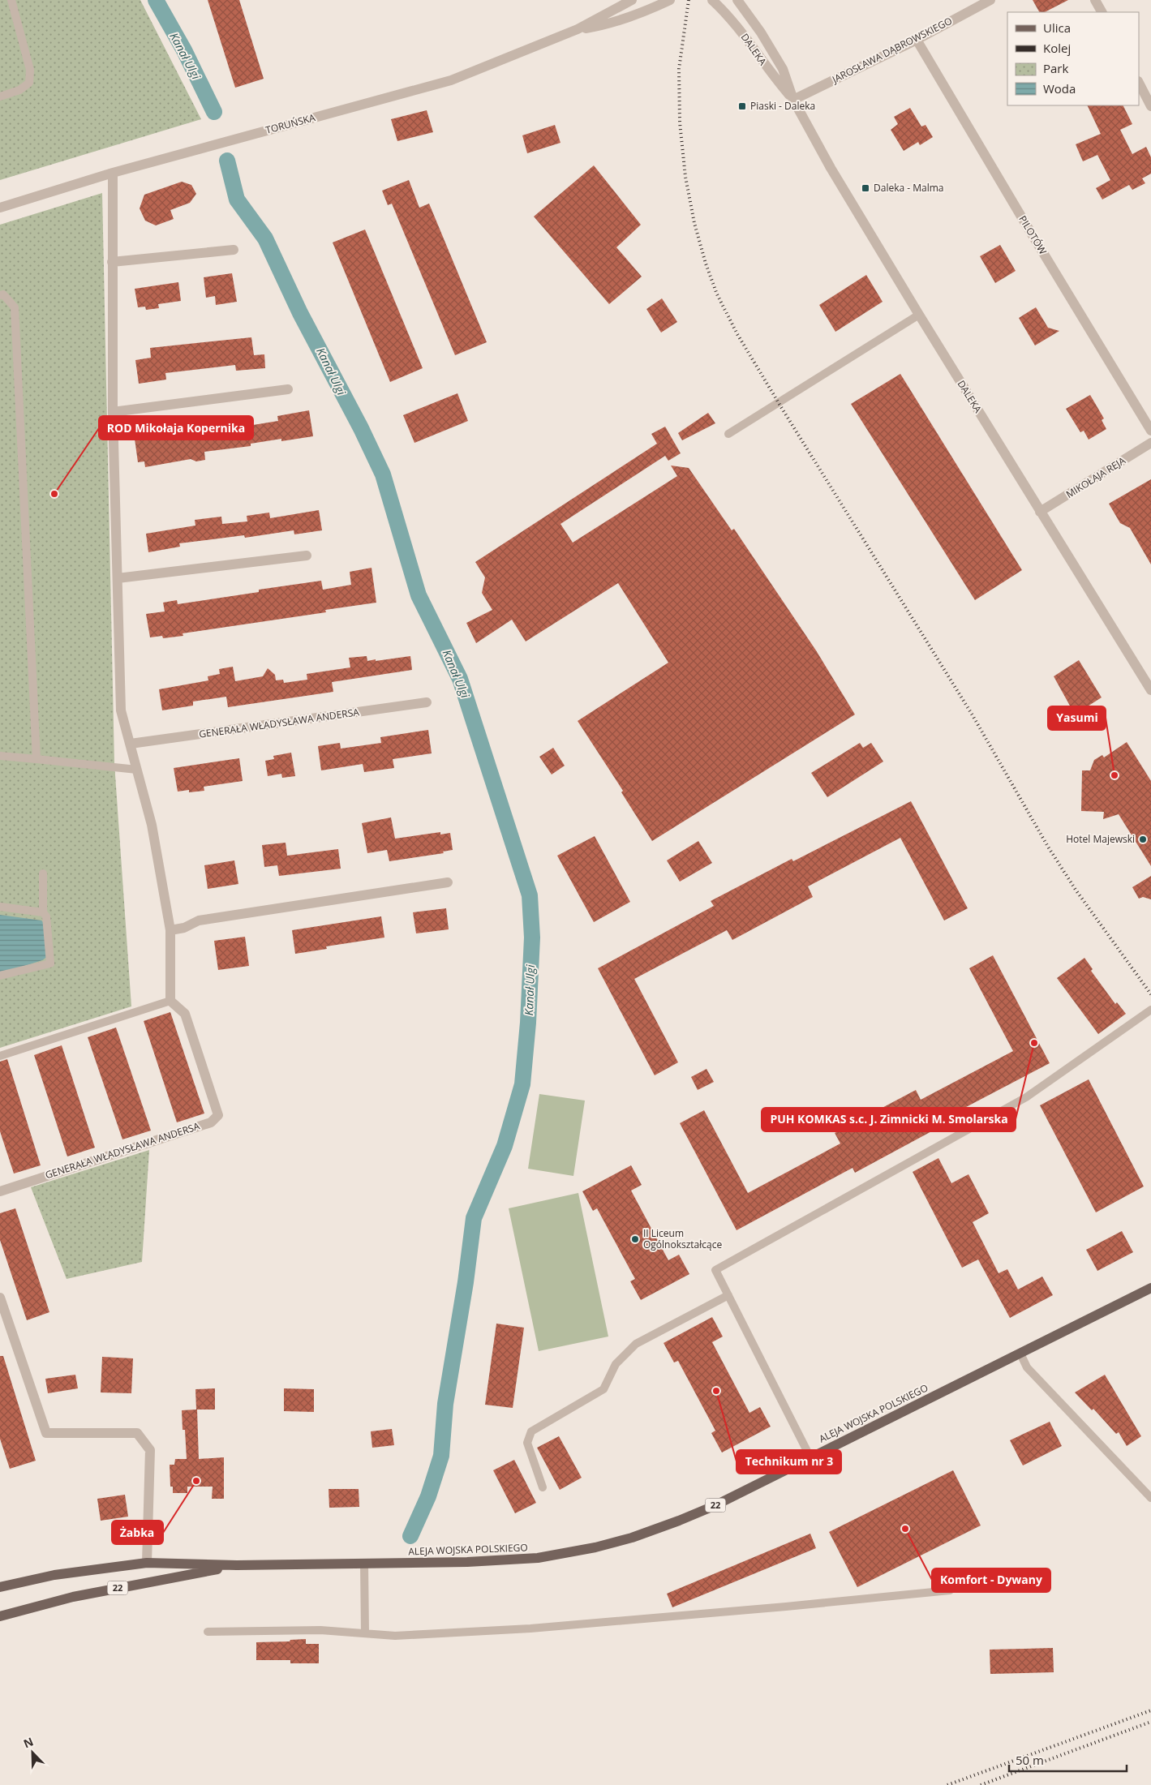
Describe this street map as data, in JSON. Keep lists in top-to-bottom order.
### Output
{
  "streets": {
    "main road": ["ALEJA WOJSKA POLSKIEGO", "22"],
    "street": [
      "DALEKA",
      "JAROSŁAWA DĄBROWSKIEGO",
      "TORUŃSKA",
      "PILOTÓW",
      "MIKOŁAJA REJA",
      "GENERAŁA WŁADYSŁAWA ANDERSA"
    ]
  },
  "crossings": [
    ["DALEKA", "JAROSŁAWA DĄBROWSKIEGO"],
    ["DALEKA", "MIKOŁAJA REJA"],
    ["JAROSŁAWA DĄBROWSKIEGO", "PILOTÓW"]
  ],
  "water": ["Kanał Ulgi"],
  "places": {
    "transit": ["Piaski - Daleka", "Daleka - Malma"],
    "other": [
      "ROD Mikołaja Kopernika",
      "Yasumi",
      "Hotel Majewski",
      "PUH KOMKAS s.c. J. Zimnicki M. Smolarska",
      "II Liceum Ogólnokształcące",
      "Technikum nr 3",
      "Żabka",
      "Komfort - Dywany"
    ]
  },
  "legend": [
    "Ulica",
    "Kolej",
    "Park",
    "Woda"
  ],
  "scale_bar": "50 m",
  "north": "top left"
}
